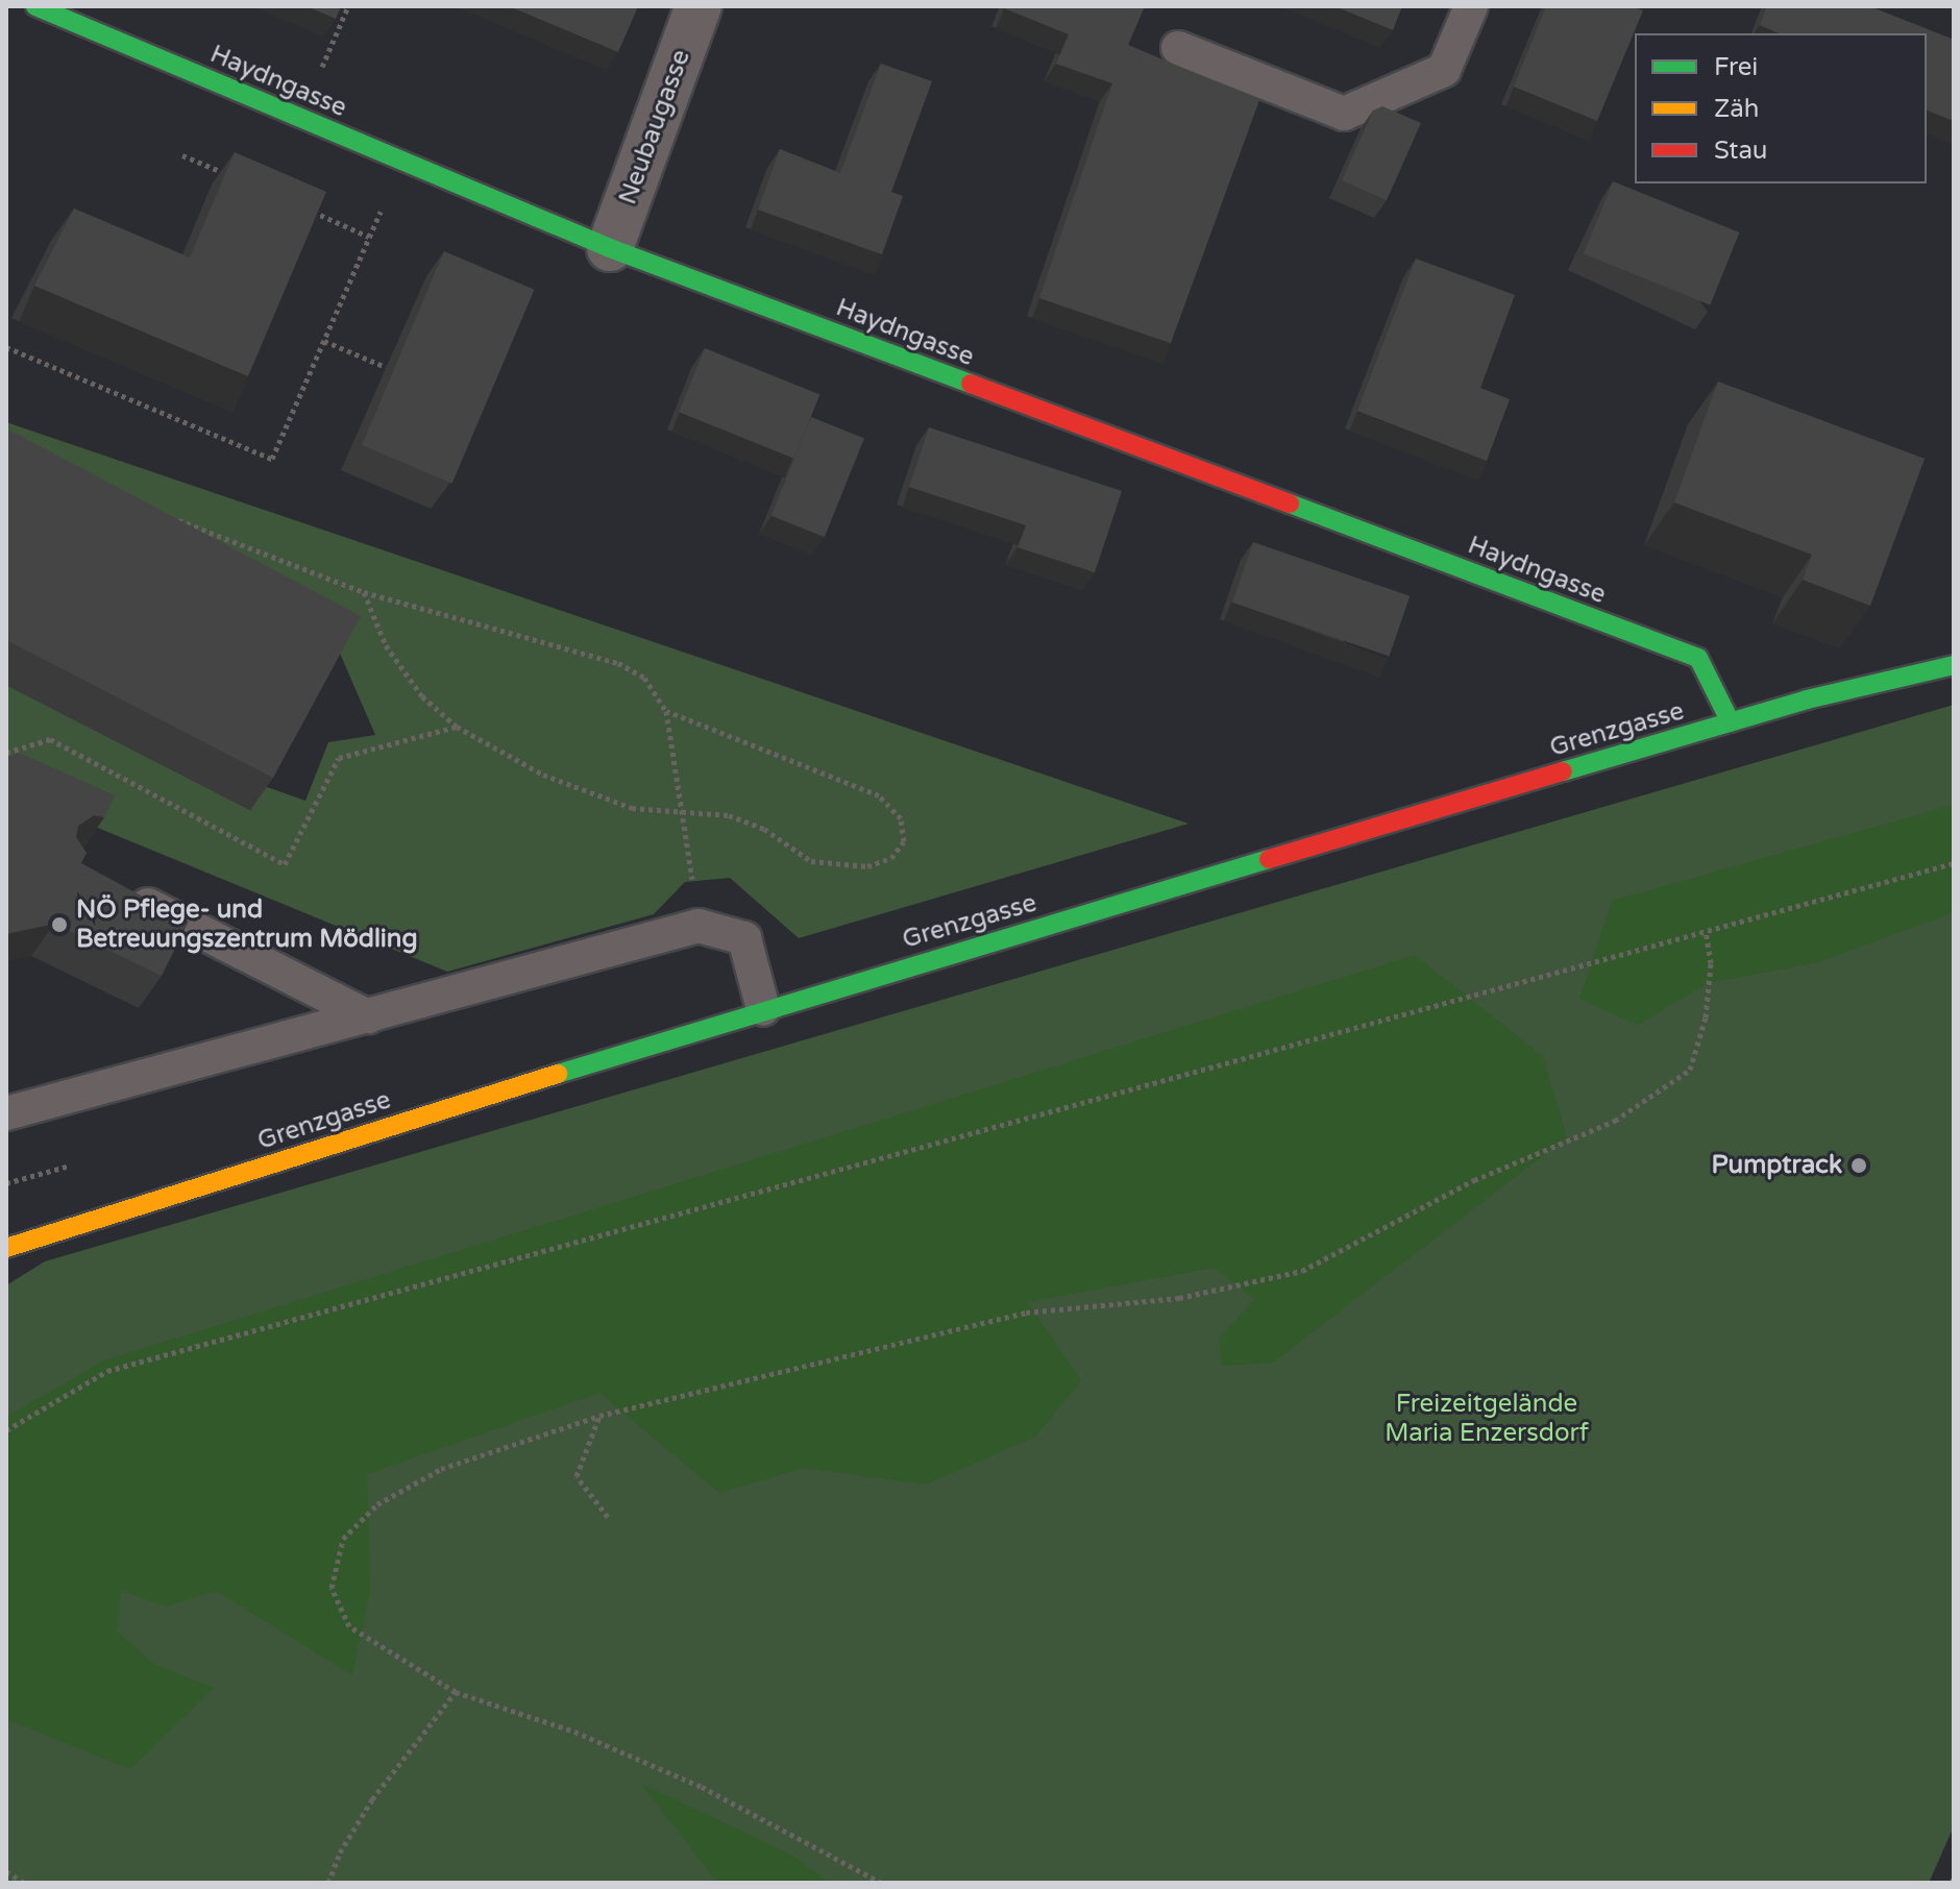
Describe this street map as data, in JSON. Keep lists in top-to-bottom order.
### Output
{
  "streets": {
    "street": ["Haydngasse", "Neubaugasse", "Grenzgasse"]
  },
  "crossings": [
    ["Haydngasse", "Neubaugasse"],
    ["Haydngasse", "Grenzgasse"]
  ],
  "parks": ["Freizeitgelände Maria Enzersdorf"],
  "places": ["NÖ Pflege- und Betreuungszentrum Mödling", "Pumptrack"],
  "legend": ["Frei", "Zäh", "Stau"]
}
